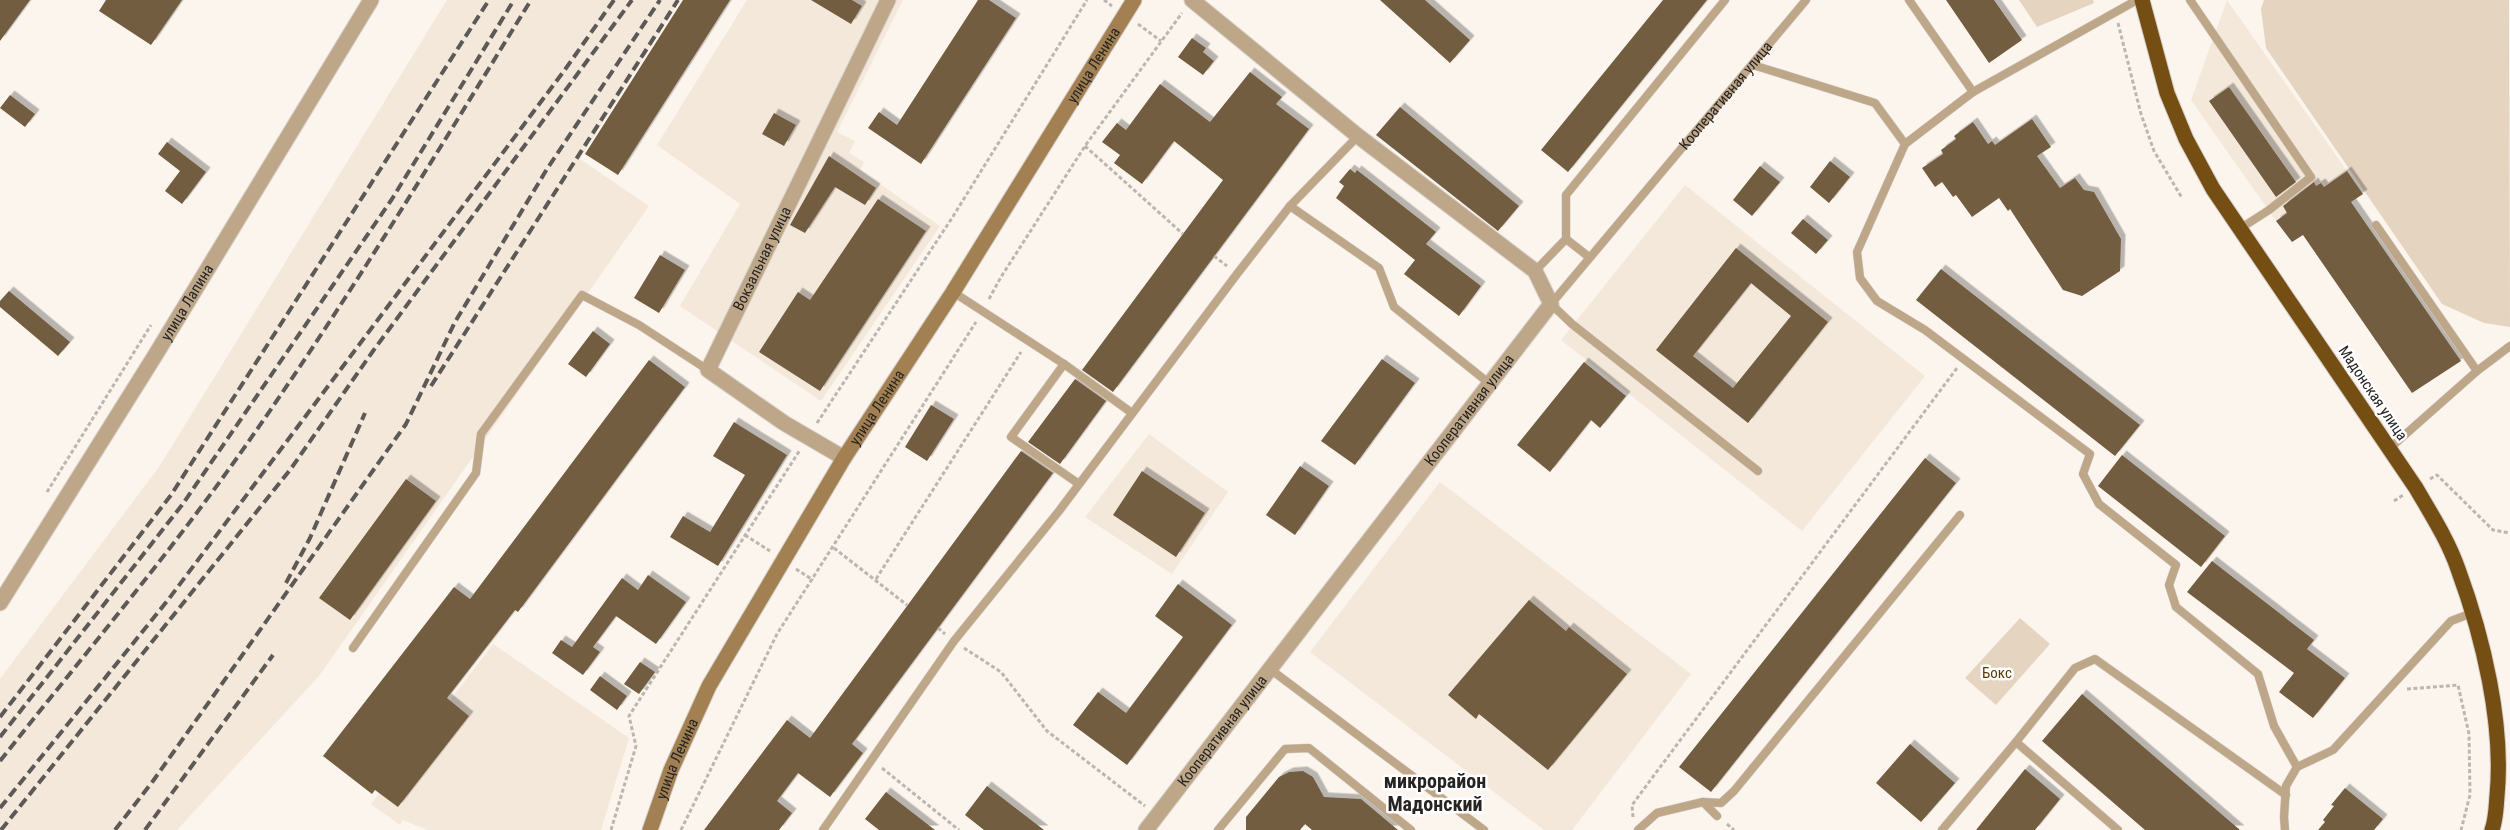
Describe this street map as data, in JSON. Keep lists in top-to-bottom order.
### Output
{
  "streets": {
    "highway": ["Мадонская улица"],
    "main road": ["улица Ленина"],
    "street": ["Кооперативная улица", "Вокзальная улица", "улица Лапина"]
  },
  "districts": ["микрорайон Мадонский"],
  "parks": ["Бокс"]
}
